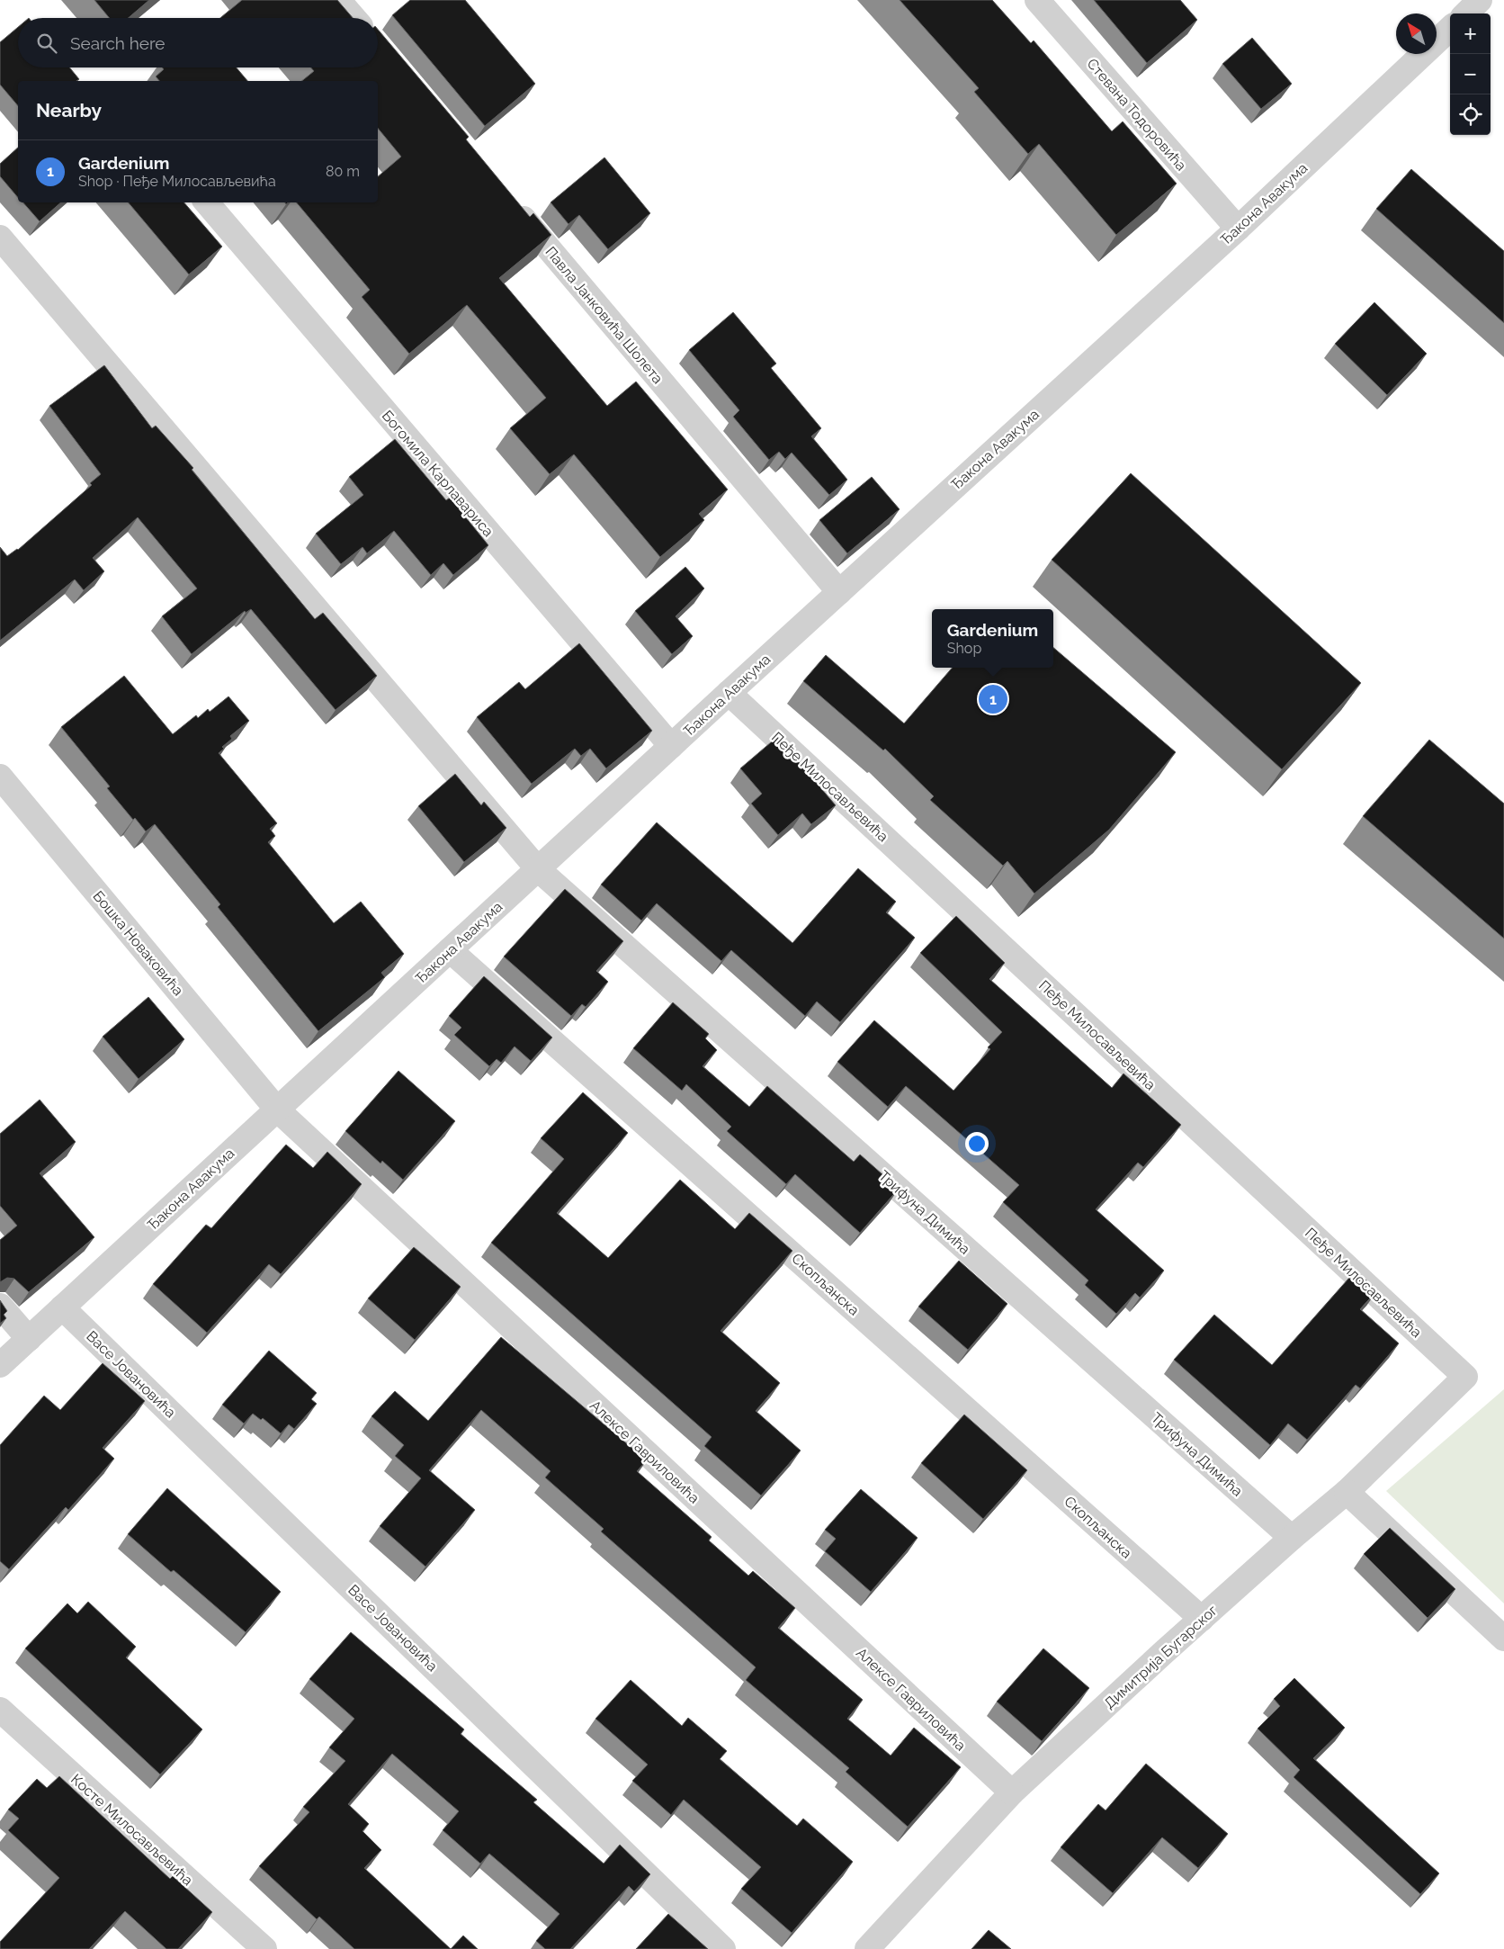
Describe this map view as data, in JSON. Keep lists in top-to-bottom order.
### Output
{
  "streets": {
    "street": [
      "Стевана Тодоровића",
      "Ђакона Авакума",
      "Павла Јанковића Шолета",
      "Богомила Карлавариса",
      "Пеђе Милосављевића",
      "Бошка Новаковића",
      "Трифуна Димића",
      "Скопљанска",
      "Васе Јовановића",
      "Алексе Гавриловића",
      "Димитрија Бугарског",
      "Косте Милосављевића"
    ]
  },
  "crossings": [
    ["Стевана Тодоровића", "Ђакона Авакума"],
    ["Ђакона Авакума", "Павла Јанковића Шолета"],
    ["Ђакона Авакума", "Богомила Карлавариса"],
    ["Ђакона Авакума", "Пеђе Милосављевића"],
    ["Ђакона Авакума", "Бошка Новаковића"],
    ["Ђакона Авакума", "Трифуна Димића"],
    ["Ђакона Авакума", "Скопљанска"],
    ["Ђакона Авакума", "Васе Јовановића"],
    ["Ђакона Авакума", "Алексе Гавриловића"],
    ["Пеђе Милосављевића", "Димитрија Бугарског"],
    ["Бошка Новаковића", "Алексе Гавриловића"],
    ["Трифуна Димића", "Димитрија Бугарског"],
    ["Скопљанска", "Димитрија Бугарског"],
    ["Алексе Гавриловића", "Димитрија Бугарског"]
  ],
  "north": "top left",
  "page": {
    "map_buttons": ["+", "−"],
    "search": "Search here",
    "heading": "Nearby",
    "list": [
      {
        "mark": "1",
        "name": "Gardenium",
        "note": "Shop · Пеђе Милосављевића",
        "value": "80 m"
      }
    ],
    "popup": ["Gardenium", "Shop"],
    "pins": "1"
  }
}
